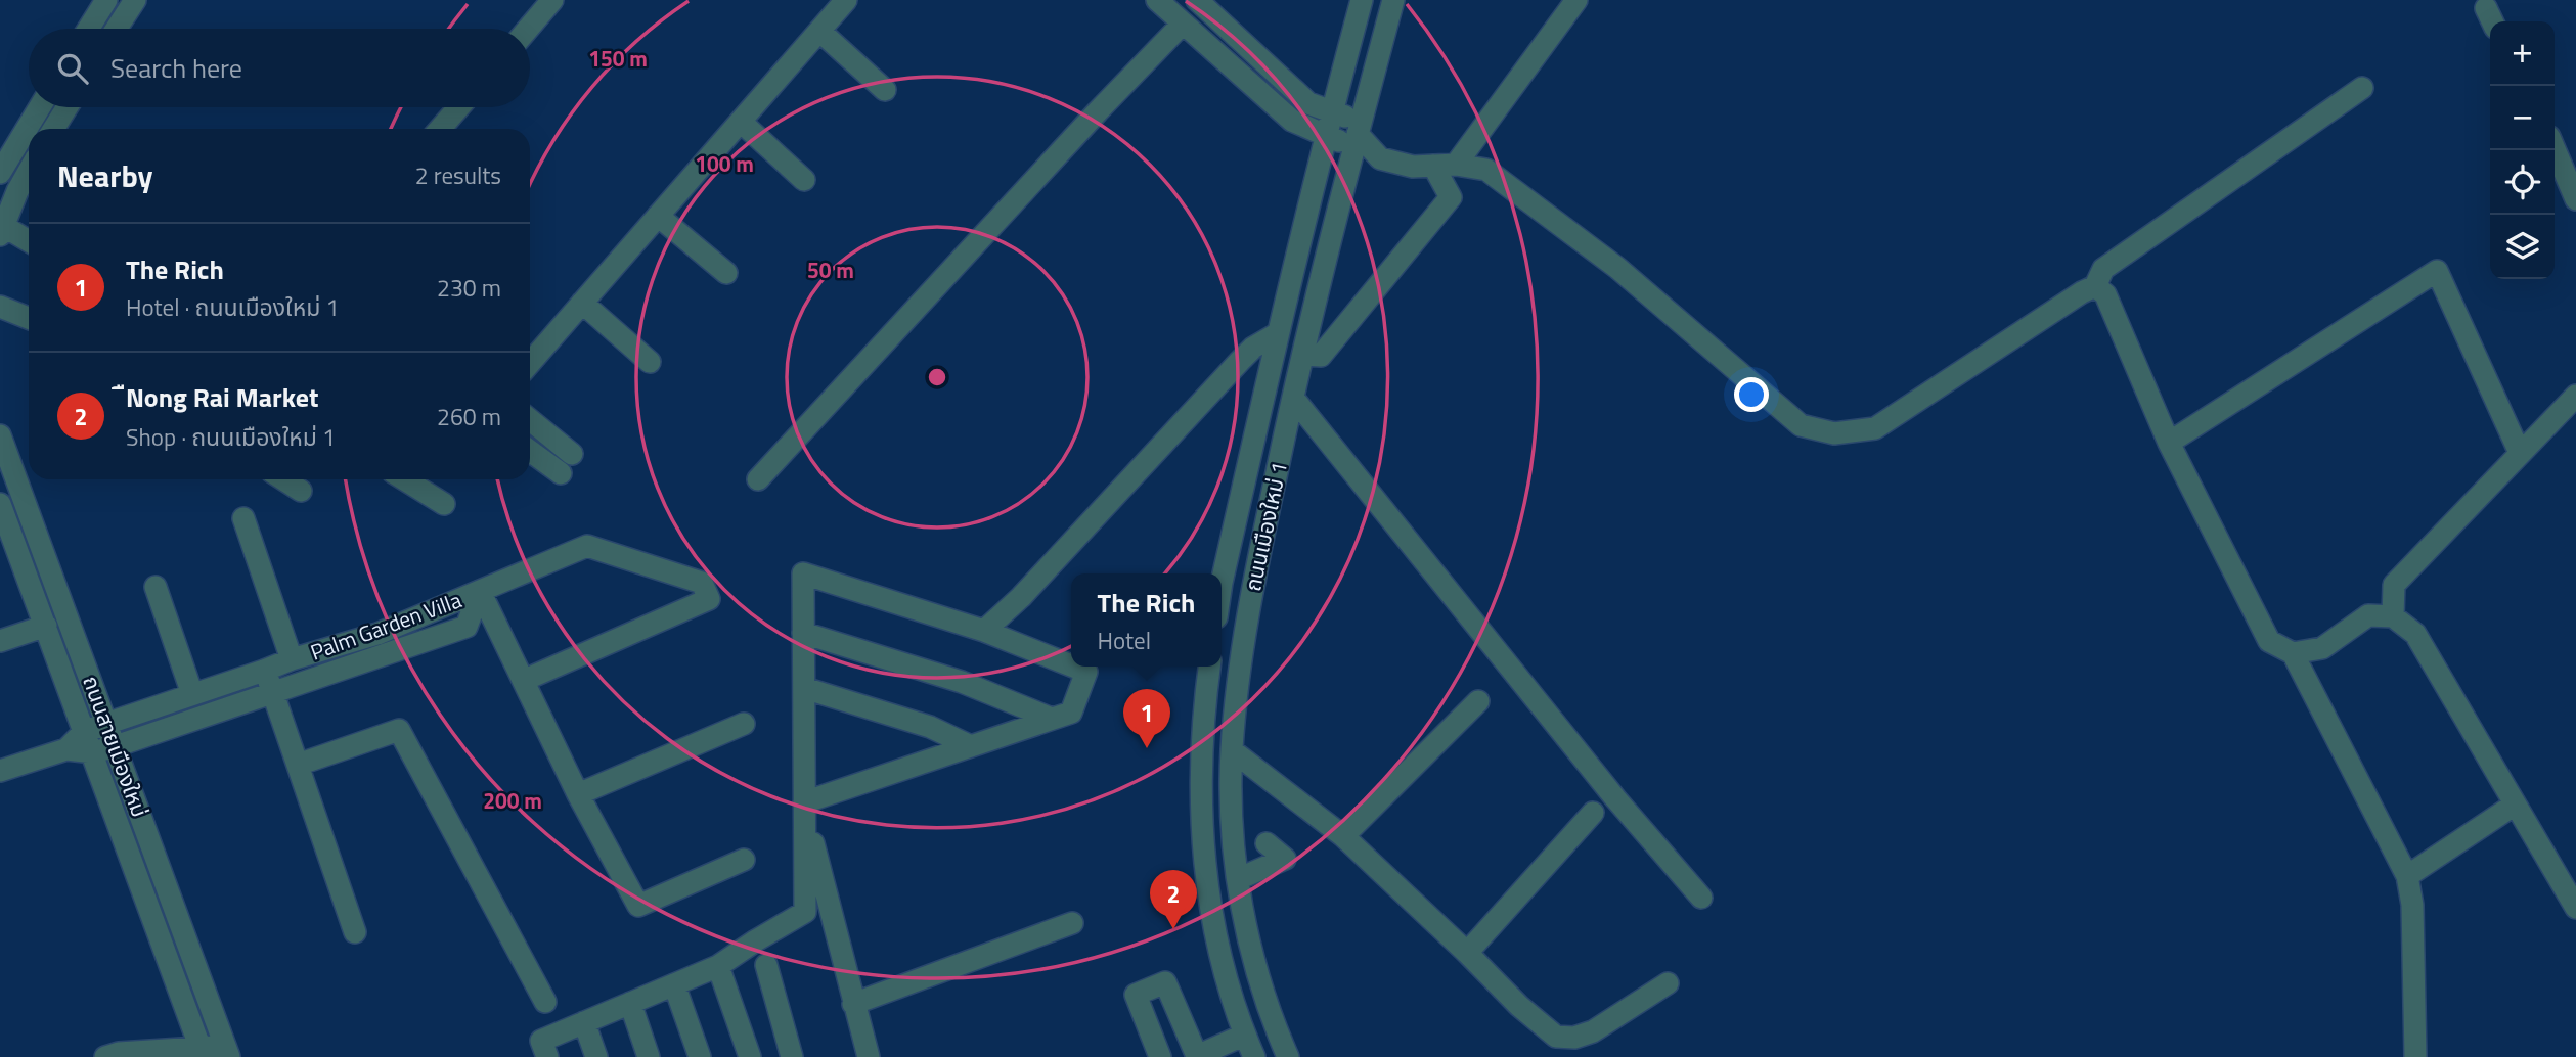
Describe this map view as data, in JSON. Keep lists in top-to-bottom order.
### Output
{
  "streets": {
    "street": ["ถนนเมืองใหม่ 1", "Palm Garden Villa", "ถนนสายเมืองใหม่"]
  },
  "crossings": [
    ["Palm Garden Villa", "ถนนสายเมืองใหม่"]
  ],
  "page": {
    "map_buttons": ["+", "−"],
    "search": "Search here",
    "heading": ["Nearby", "2 results"],
    "list": [
      {
        "mark": "1",
        "name": "The Rich",
        "note": "Hotel · ถนนเมืองใหม่ 1",
        "value": "230 m"
      },
      {
        "mark": "2",
        "name": "ืNong Rai Market",
        "note": "Shop · ถนนเมืองใหม่ 1",
        "value": "260 m"
      }
    ],
    "popup": ["The Rich", "Hotel"],
    "pins": ["1", "2"]
  },
  "rings": [
    "150 m",
    "100 m",
    "50 m",
    "200 m"
  ]
}
